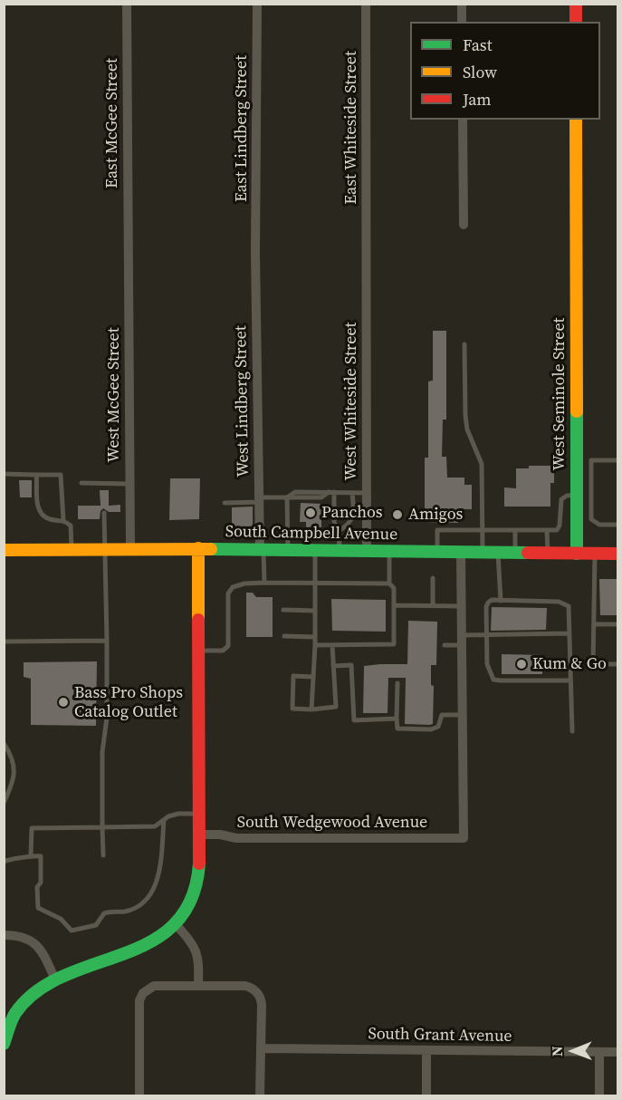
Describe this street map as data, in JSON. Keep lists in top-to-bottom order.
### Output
{
  "streets": {
    "street": [
      "East McGee Street",
      "East Whiteside Street",
      "East Lindberg Street",
      "West Seminole Street",
      "West McGee Street",
      "West Lindberg Street",
      "West Whiteside Street",
      "South Campbell Avenue",
      "South Wedgewood Avenue",
      "South Grant Avenue"
    ]
  },
  "crossings": [
    ["East McGee Street", "West McGee Street"],
    ["East Whiteside Street", "West Whiteside Street"],
    ["East Lindberg Street", "West Lindberg Street"],
    ["West Seminole Street", "South Campbell Avenue"],
    ["West McGee Street", "South Campbell Avenue"],
    ["West Lindberg Street", "South Campbell Avenue"],
    ["West Whiteside Street", "South Campbell Avenue"]
  ],
  "places": [
    "Panchos",
    "Amigos",
    "Kum & Go",
    "Bass Pro Shops Catalog Outlet"
  ],
  "legend": ["Fast", "Slow", "Jam"],
  "north": "left"
}
